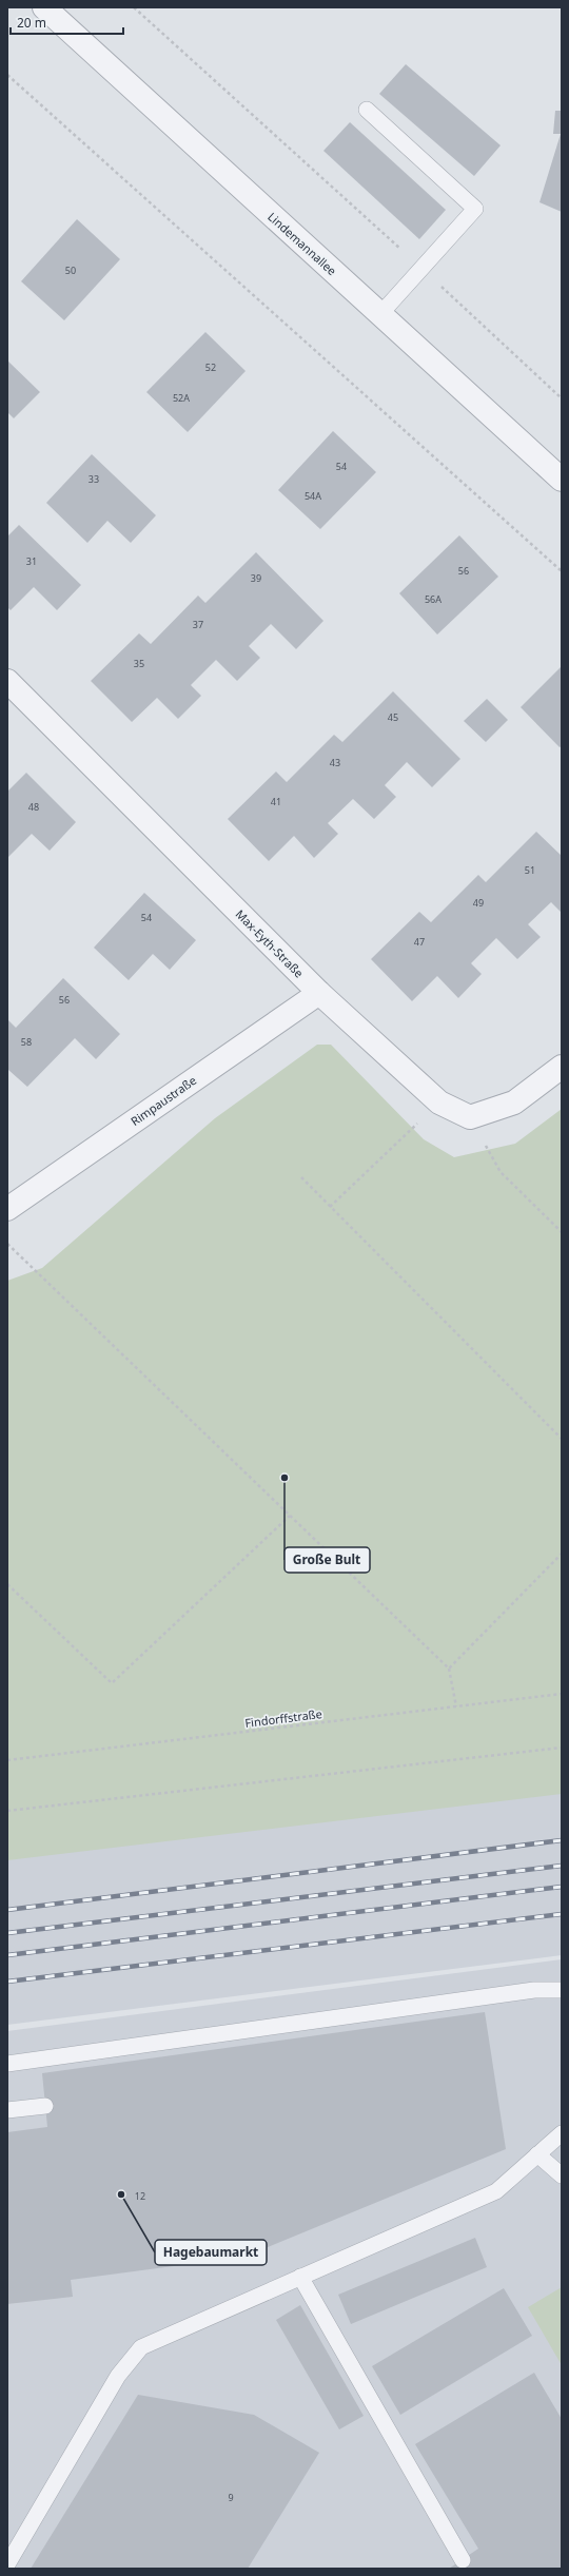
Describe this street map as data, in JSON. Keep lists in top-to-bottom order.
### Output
{
  "streets": {
    "street": ["Lindemannallee", "Max-Eyth-Straße", "Rimpaustraße"],
    "path": ["Findorffstraße"]
  },
  "crossings": [
    ["Max-Eyth-Straße", "Rimpaustraße"]
  ],
  "places": ["Große Bult", "Hagebaumarkt"],
  "house_numbers": [
    "50",
    "52",
    "52A",
    "54",
    "33",
    "54A",
    "31",
    "56",
    "39",
    "56A",
    "37",
    "35",
    "45",
    "43",
    "41",
    "48",
    "51",
    "49",
    "54",
    "47",
    "56",
    "58",
    "12",
    "9"
  ],
  "scale_bar": "20 m"
}
